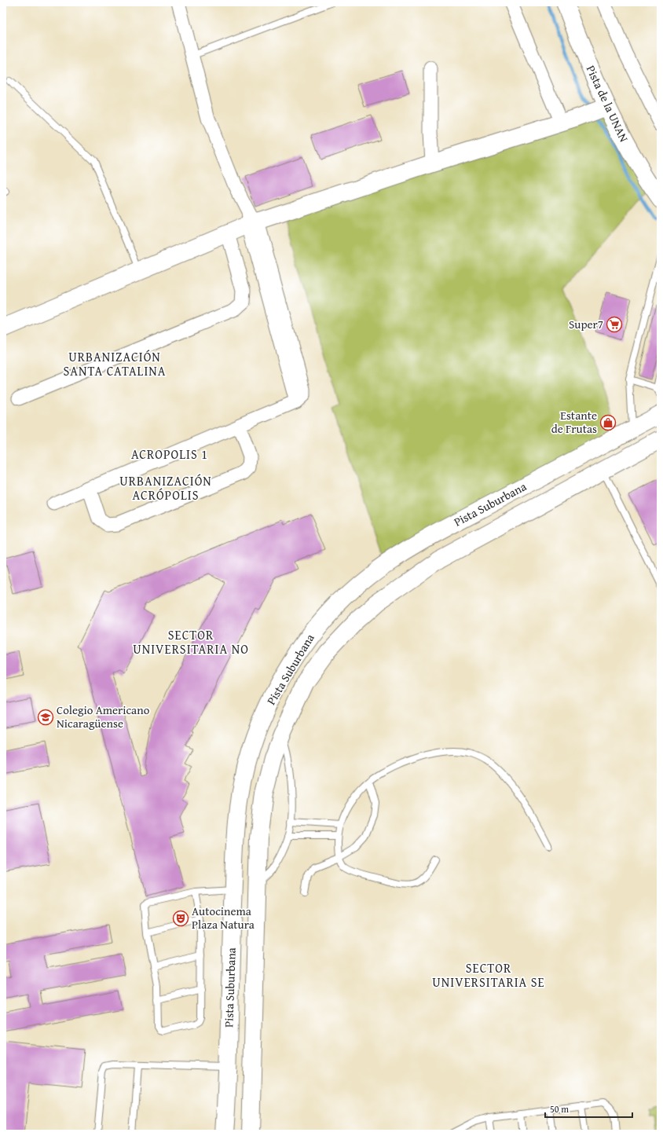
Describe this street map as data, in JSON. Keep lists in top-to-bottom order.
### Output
{
  "streets": {
    "main road": ["Pista de la UNAN", "Pista Suburbana"]
  },
  "districts": [
    "URBANIZACIÓN SANTA CATALINA",
    "ACROPOLIS 1",
    "URBANIZACIÓN ACRÓPOLIS",
    "SECTOR UNIVERSITARIA NO",
    "SECTOR UNIVERSITARIA SE"
  ],
  "places": {
    "supermarket": ["Super7"],
    "shop": ["Estante de Frutas"],
    "school or university": ["Colegio Americano Nicaragüense"],
    "theatre": ["Autocinema Plaza Natura"]
  },
  "scale_bar": "50 m"
}
